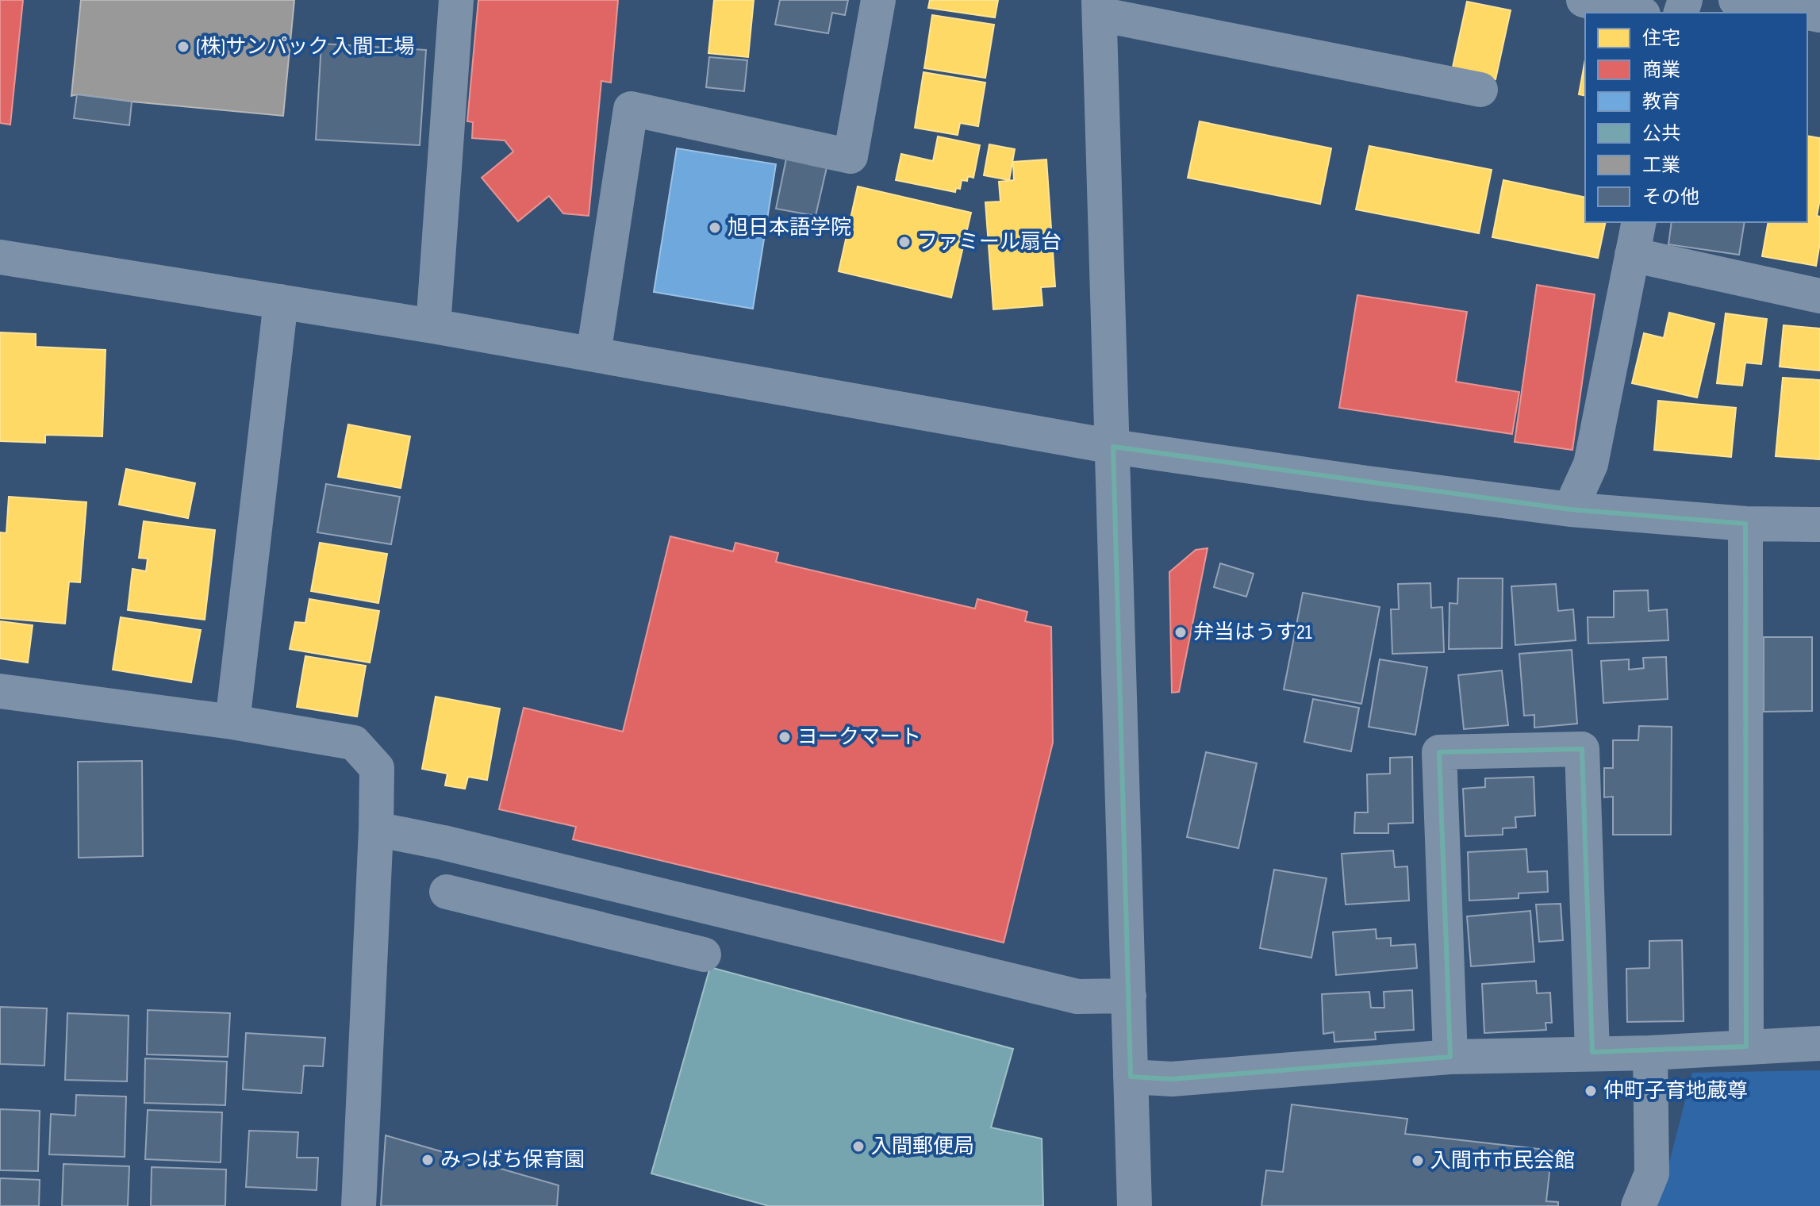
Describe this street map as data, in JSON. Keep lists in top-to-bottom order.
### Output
{
  "places": [
    "(株)サンパック 入間工場",
    "旭日本語学院",
    "ファミール扇台",
    "弁当はうす21",
    "ヨークマート",
    "仲町子育地蔵尊",
    "入間郵便局",
    "みつばち保育園",
    "入間市市民会館"
  ],
  "legend": [
    "住宅",
    "商業",
    "教育",
    "公共",
    "工業",
    "その他"
  ]
}
